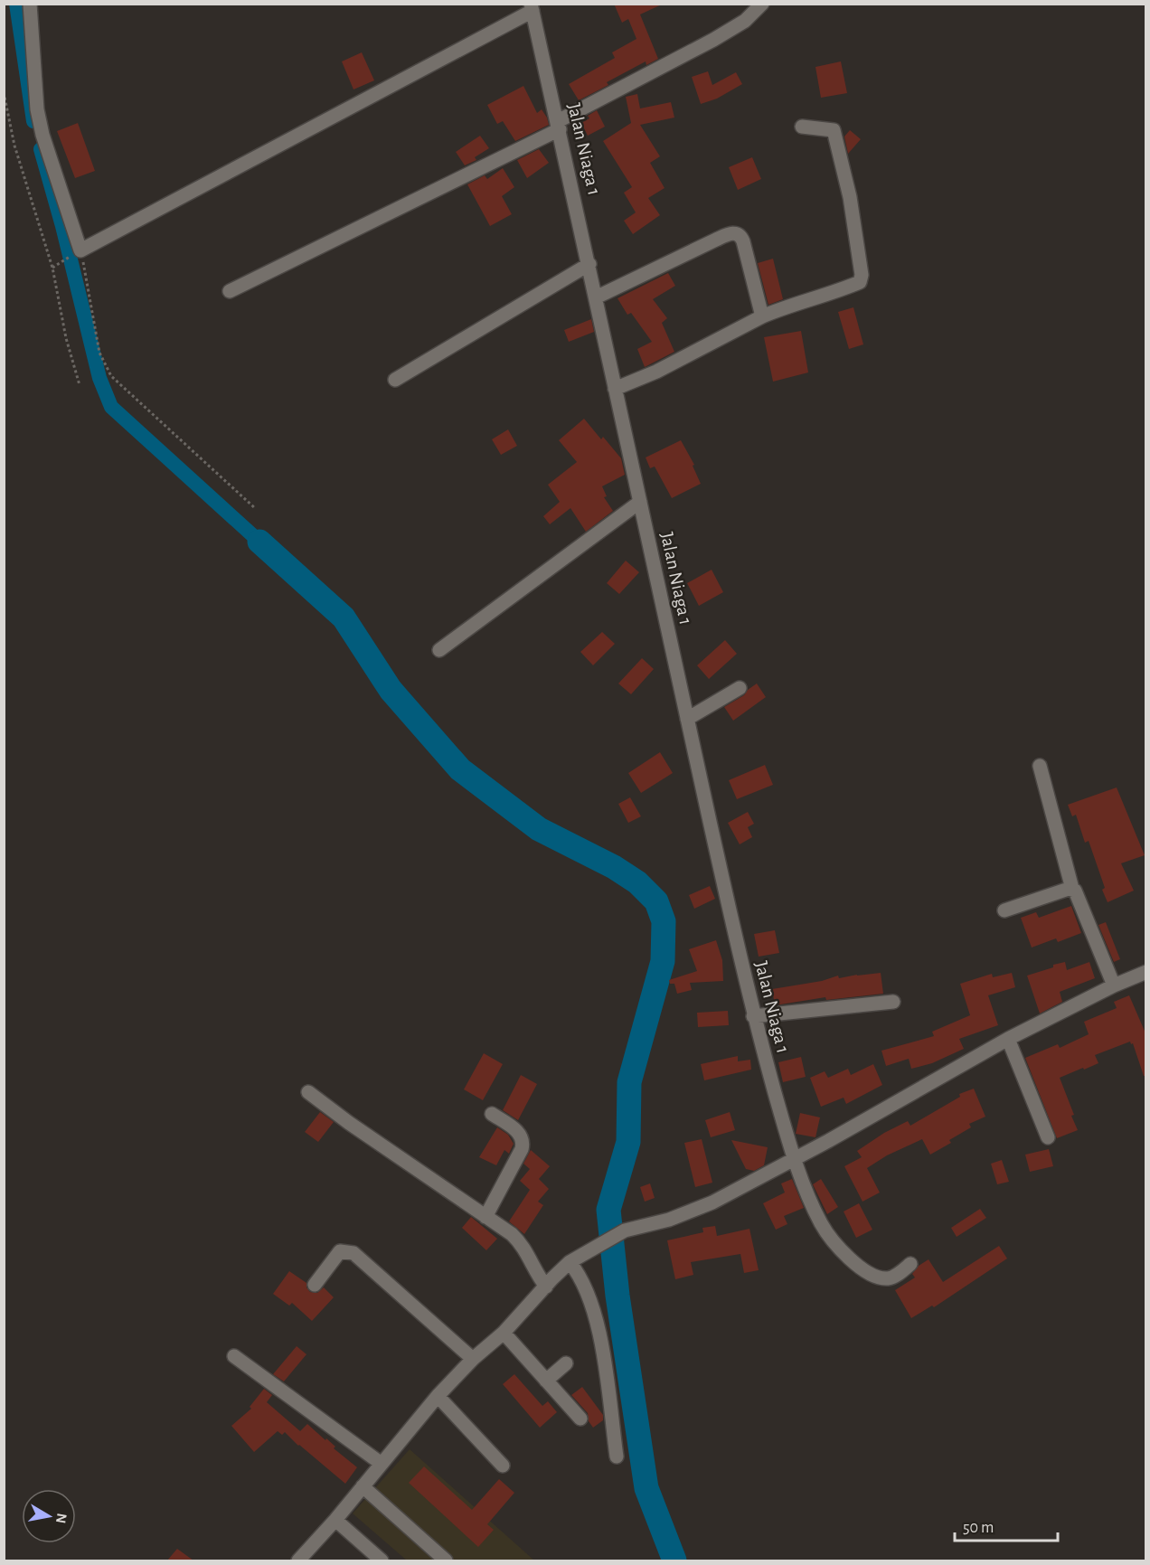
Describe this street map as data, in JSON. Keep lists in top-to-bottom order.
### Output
{
  "streets": {
    "street": ["Jalan Niaga 1"]
  },
  "scale_bar": "50 m",
  "north": "right"
}
